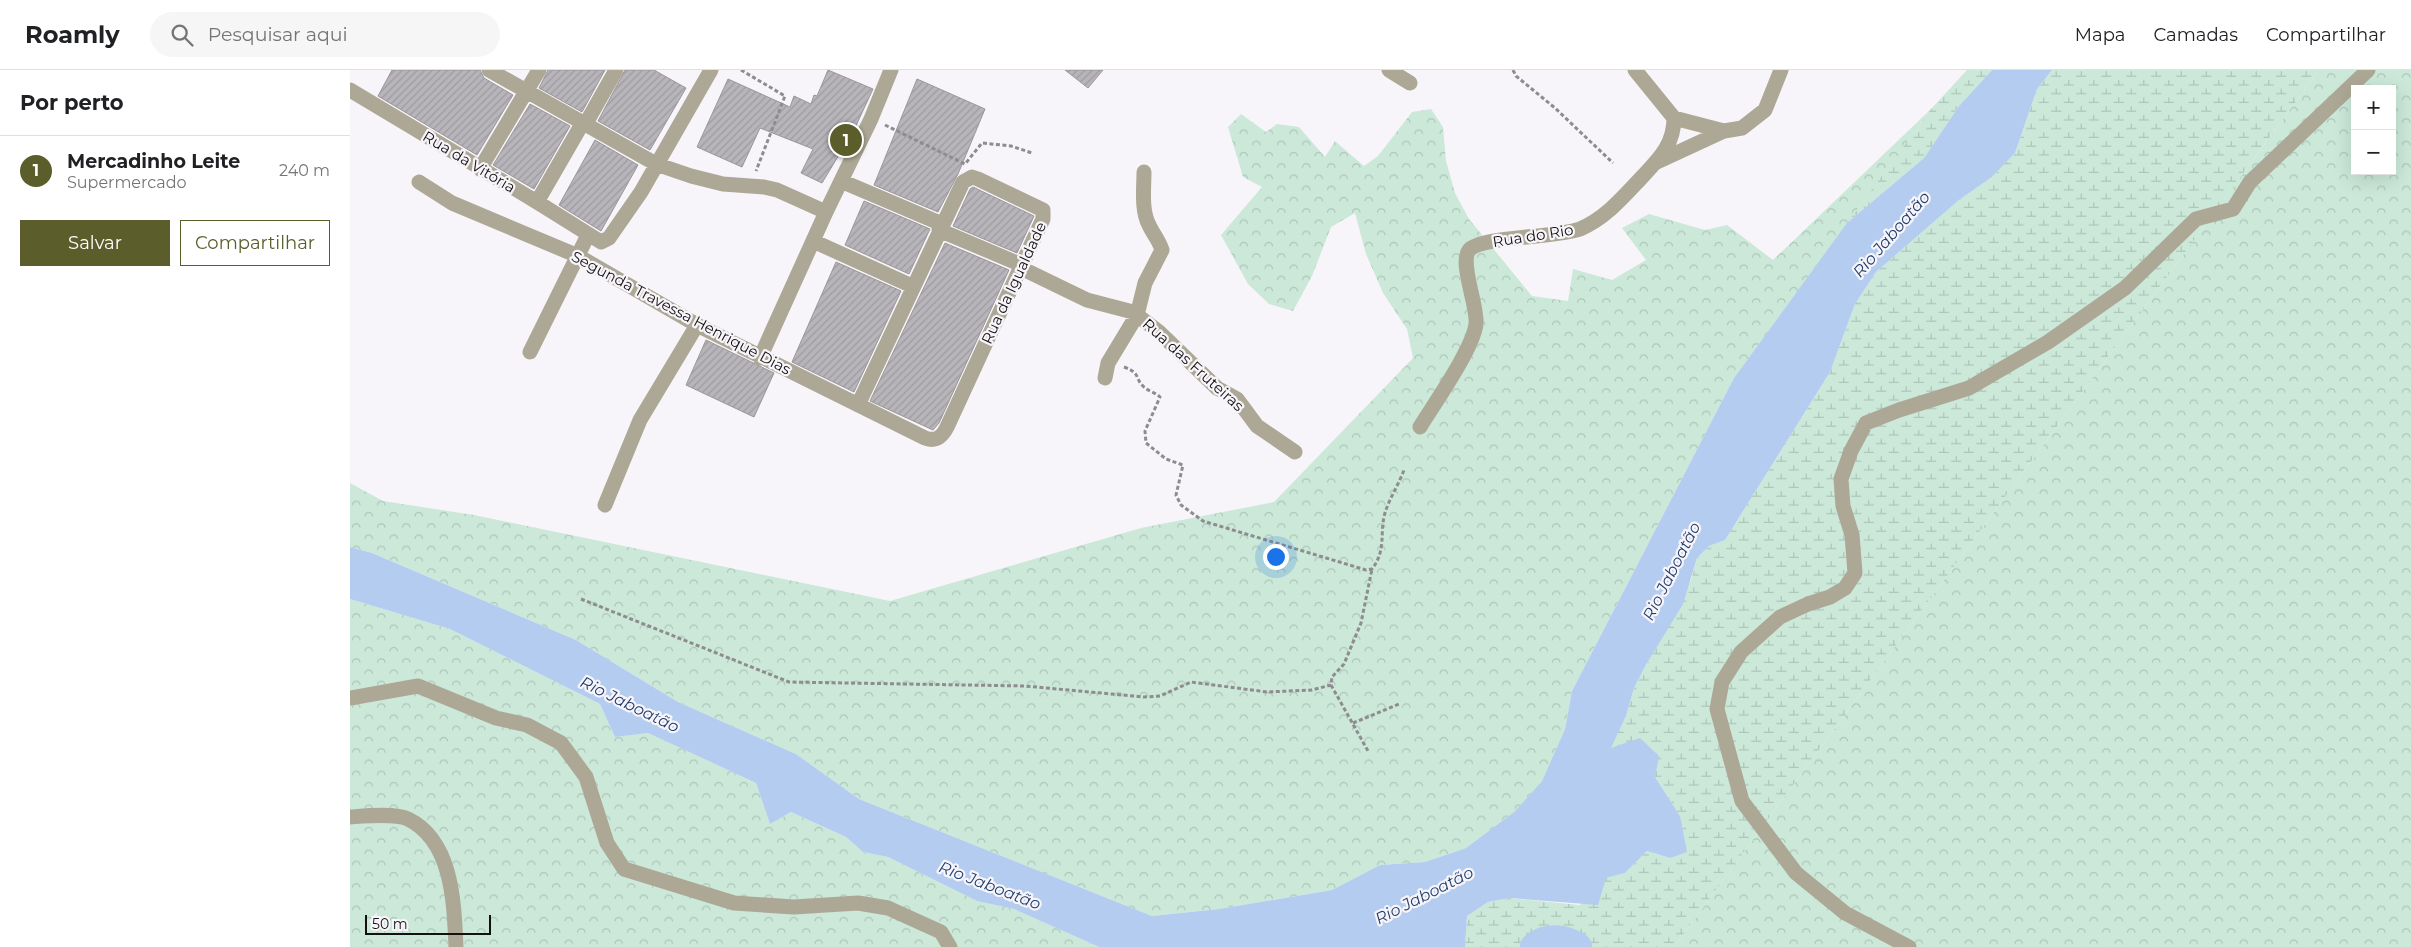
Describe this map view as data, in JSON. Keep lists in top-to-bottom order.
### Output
{
  "streets": {
    "street": [
      "Rua da Vitória",
      "Rua do Rio",
      "Rua da Igualdade",
      "Segunda Travessa Henrique Dias",
      "Rua das Fruteiras"
    ]
  },
  "crossings": [
    ["Rua da Igualdade", "Segunda Travessa Henrique Dias"],
    ["Rua da Igualdade", "Rua das Fruteiras"]
  ],
  "water": ["Rio Jaboatão"],
  "scale_bar": "50 m",
  "page": {
    "header": "Roamly",
    "search": "Pesquisar aqui",
    "nav": ["Mapa", "Camadas", "Compartilhar"],
    "heading": "Por perto",
    "map_buttons": ["+", "−"],
    "pins": "1",
    "list": [
      {
        "mark": "1",
        "name": "Mercadinho Leite",
        "note": "Supermercado",
        "value": "240 m"
      }
    ],
    "buttons": ["Salvar", "Compartilhar"],
    "scale": "50 m"
  }
}
